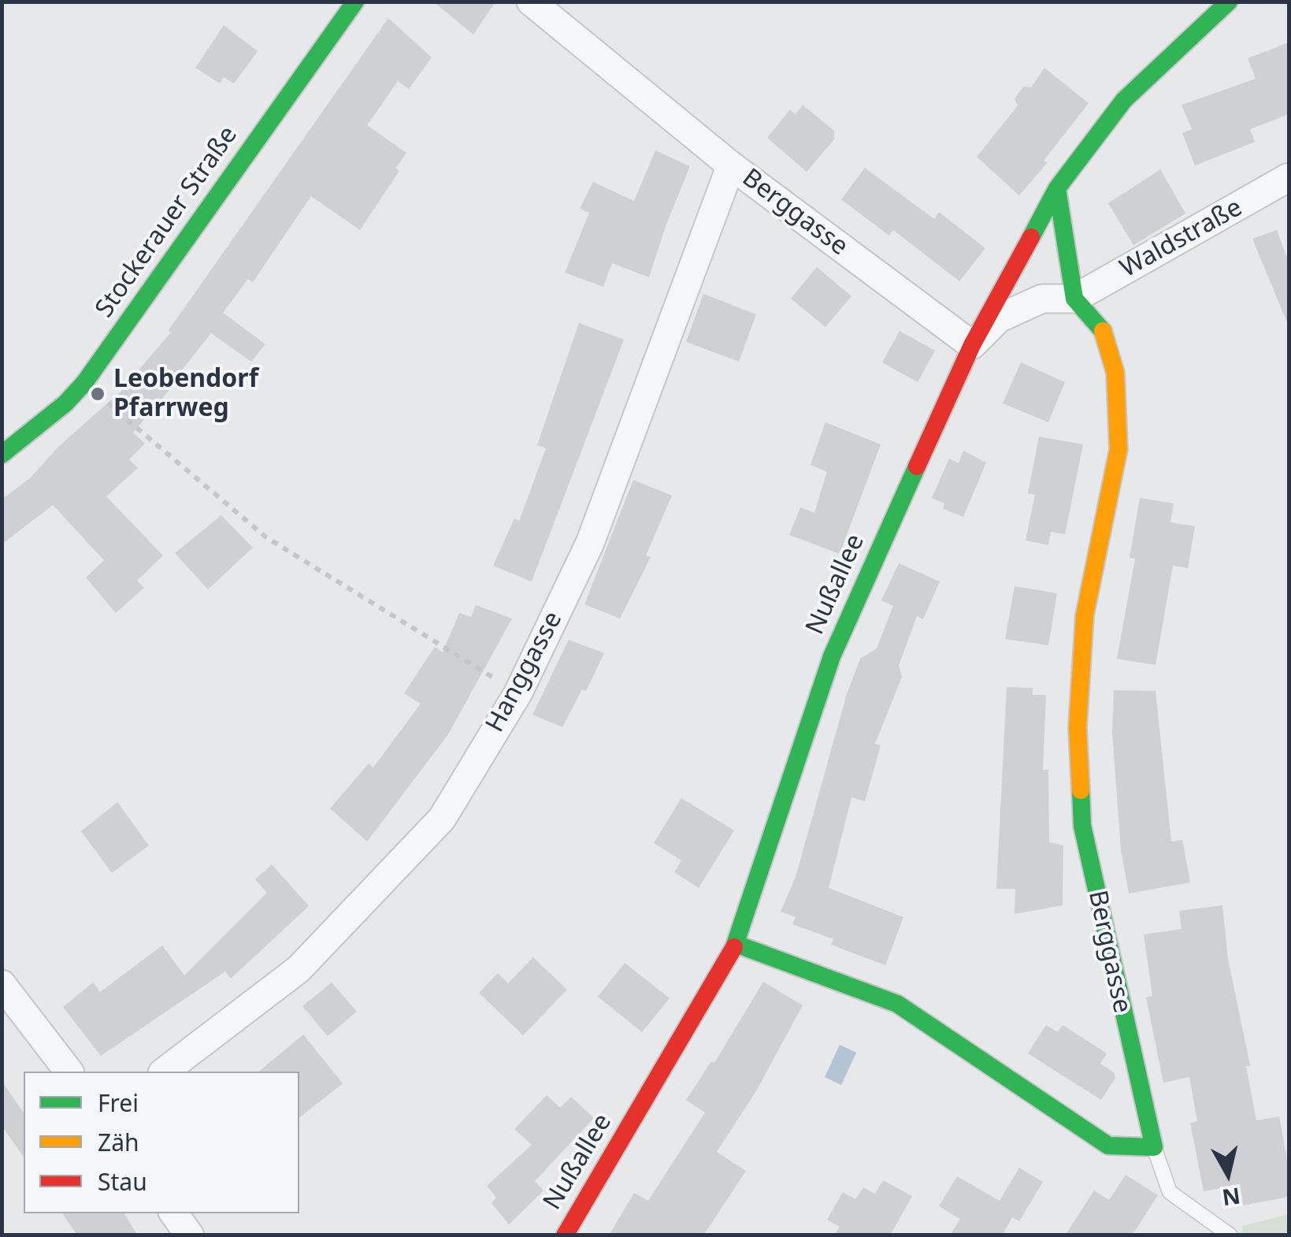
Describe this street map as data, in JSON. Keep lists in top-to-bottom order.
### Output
{
  "streets": {
    "street": [
      "Berggasse",
      "Stockerauer Straße",
      "Waldstraße",
      "Nußallee",
      "Hanggasse"
    ]
  },
  "crossings": [
    ["Berggasse", "Waldstraße"],
    ["Berggasse", "Nußallee"],
    ["Berggasse", "Hanggasse"]
  ],
  "places": ["Leobendorf Pfarrweg"],
  "legend": ["Frei", "Zäh", "Stau"],
  "north": "bottom"
}
